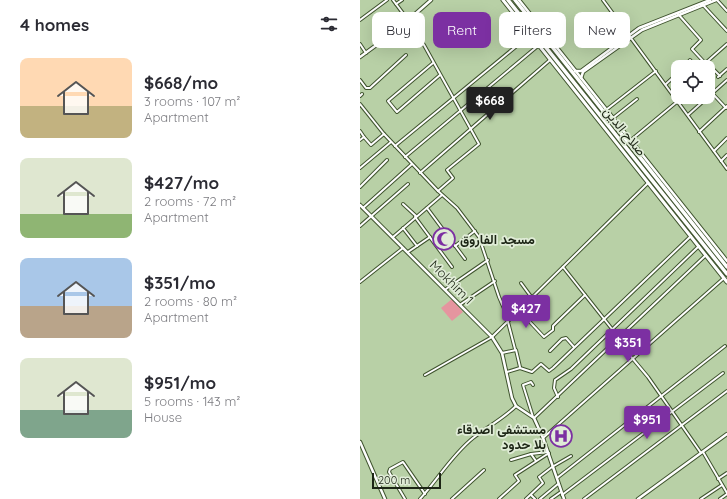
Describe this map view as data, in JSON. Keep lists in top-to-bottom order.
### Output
{
  "streets": {
    "highway": ["صلاح الدين"],
    "street": ["Mokhim 1"]
  },
  "places": {
    "mosque": ["مسجد الفاروق"],
    "hospital": ["مستشفى اصدقاء بلا حدود"]
  },
  "scale_bar": "200 m",
  "page": {
    "heading": "4 homes",
    "chip": [
      "Buy",
      "Rent",
      "Filters",
      "New"
    ],
    "list": [
      {
        "name": "$668/mo",
        "note": "3 rooms · 107 m² · Apartment"
      },
      {
        "name": "$427/mo",
        "note": "2 rooms · 72 m² · Apartment"
      },
      {
        "name": "$351/mo",
        "note": "2 rooms · 80 m² · Apartment"
      },
      {
        "name": "$951/mo",
        "note": "5 rooms · 143 m² · House"
      }
    ],
    "price": [
      "$668",
      "$427",
      "$351",
      "$951"
    ],
    "scale": "200 m"
  }
}
